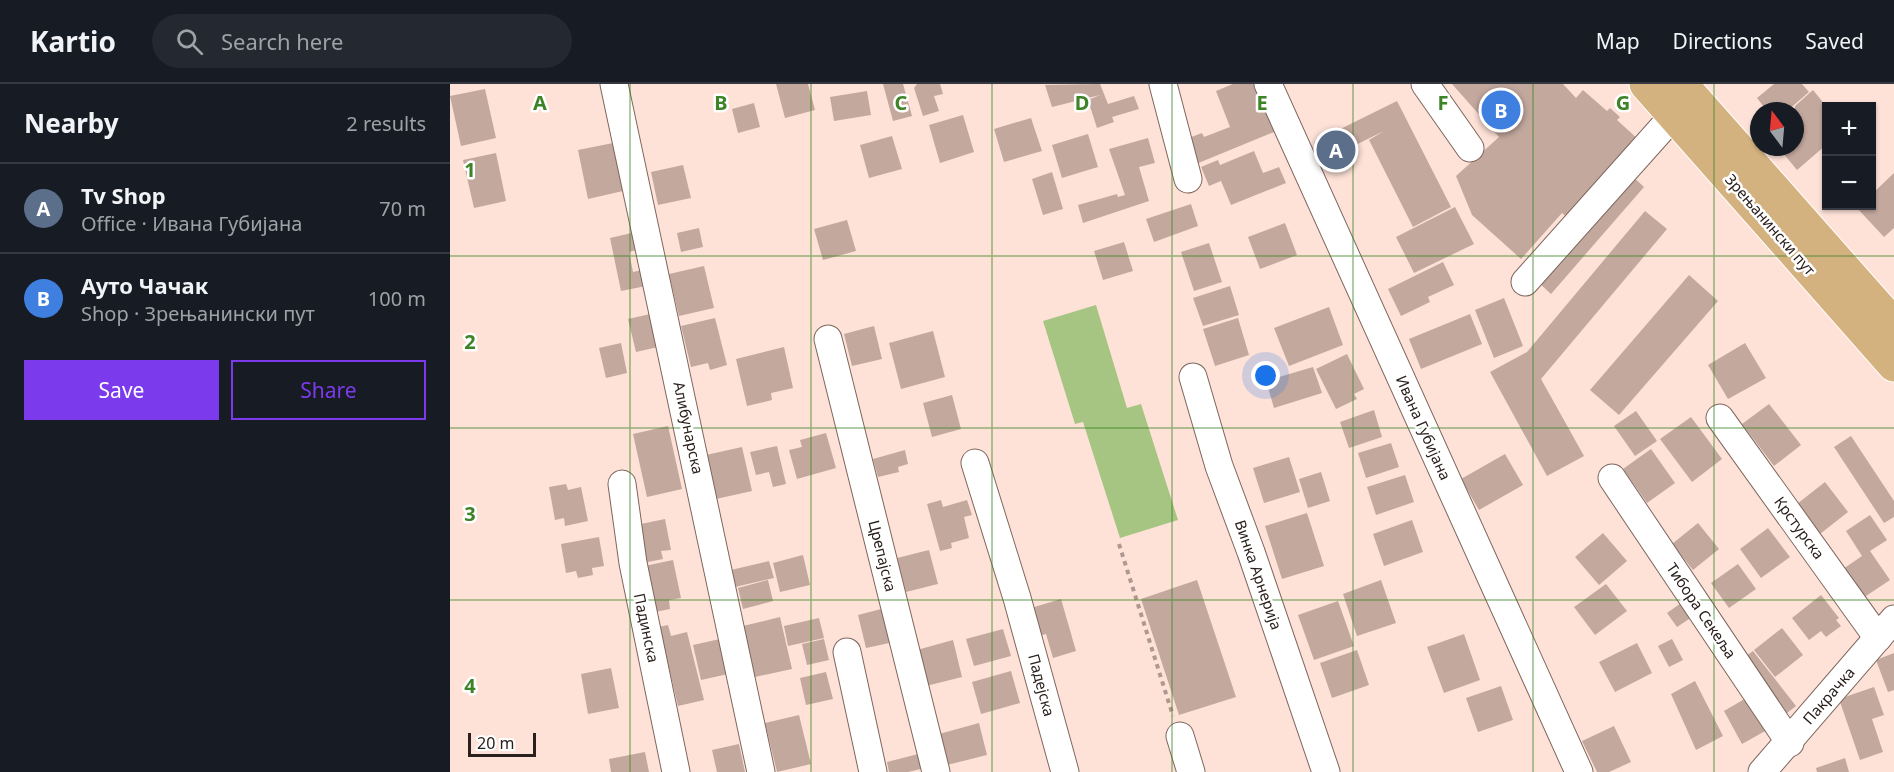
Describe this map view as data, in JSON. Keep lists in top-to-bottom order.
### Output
{
  "streets": {
    "main road": ["Зрењанински пут"],
    "street": [
      "Алибунарска",
      "Ивана Губијана",
      "Крстурска",
      "Црепајска",
      "Винка Арнерија",
      "Тибора Секеља",
      "Падинска",
      "Падејска",
      "Пакрачка"
    ]
  },
  "crossings": [
    ["Крстурска", "Пакрачка"],
    ["Тибора Секеља", "Пакрачка"]
  ],
  "scale_bar": "20 m",
  "north": "top",
  "page": {
    "header": "Kartio",
    "search": "Search here",
    "nav": ["Map", "Directions", "Saved"],
    "heading": ["Nearby", "2 results"],
    "pins": ["B", "A"],
    "map_buttons": ["+", "−"],
    "list": [
      {
        "mark": "A",
        "name": "Tv Shop",
        "note": "Office · Ивана Губијана",
        "value": "70 m"
      },
      {
        "mark": "B",
        "name": "Ауто Чачак",
        "note": "Shop · Зрењанински пут",
        "value": "100 m"
      }
    ],
    "buttons": ["Save", "Share"],
    "scale": "20 m"
  },
  "grid": {
    "columns": [
      "A",
      "B",
      "C",
      "D",
      "E",
      "F",
      "G"
    ],
    "rows": [
      "1",
      "2",
      "3",
      "4"
    ]
  }
}
